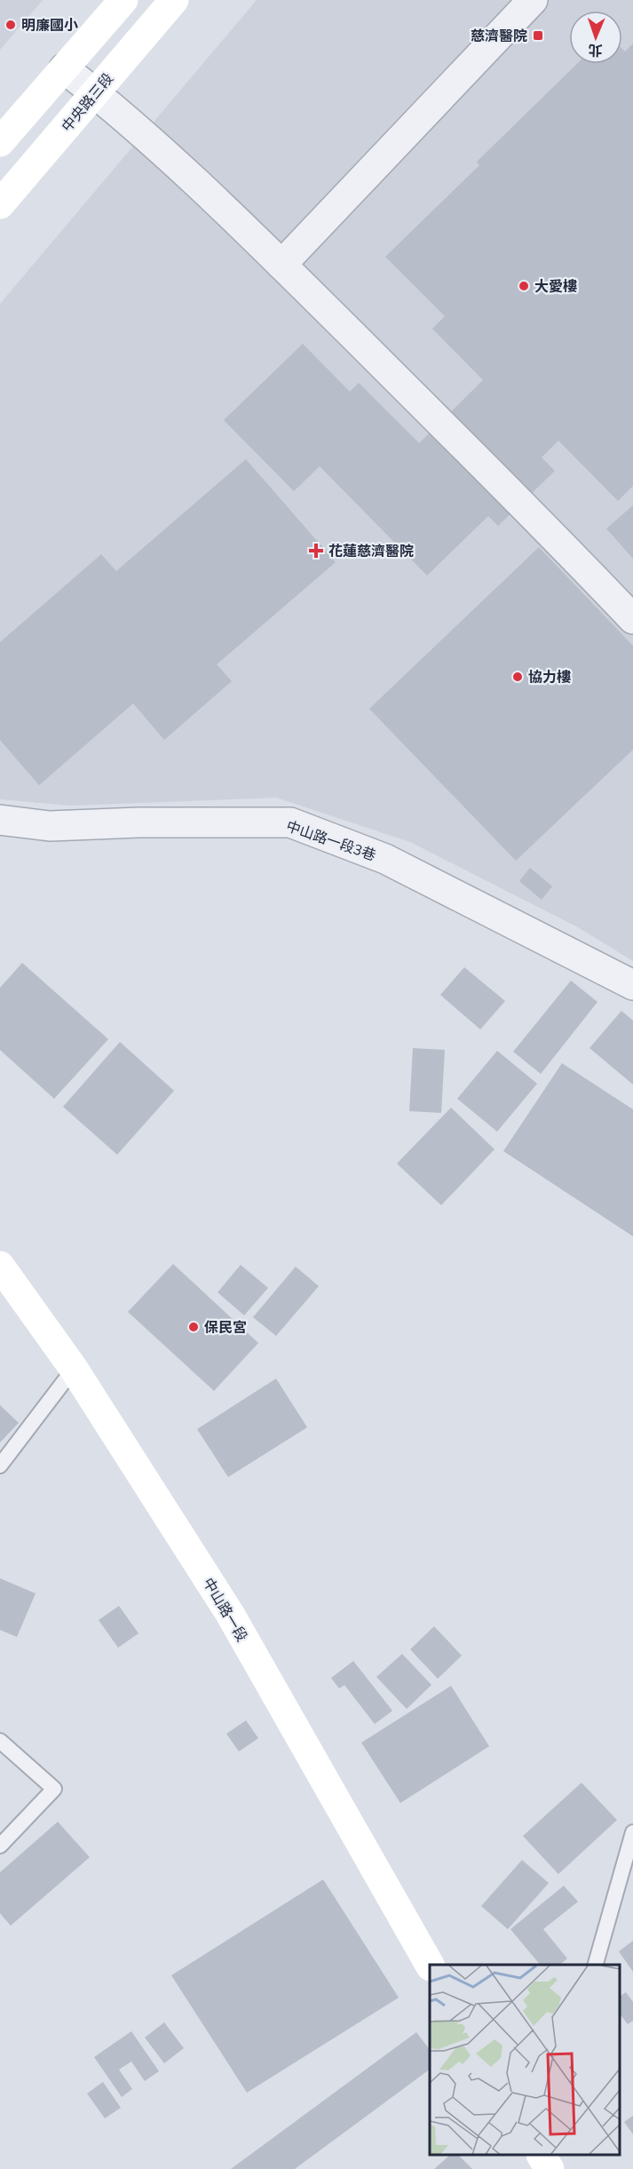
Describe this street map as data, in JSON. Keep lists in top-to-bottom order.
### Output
{
  "streets": {
    "street": ["中央路三段", "中山路一段3巷", "中山路一段"]
  },
  "places": {
    "other": [
      "明廉國小",
      "大愛樓",
      "協力樓",
      "保民宮"
    ],
    "transit": ["慈濟醫院"],
    "health": ["花蓮慈濟醫院"]
  },
  "north": "bottom"
}
